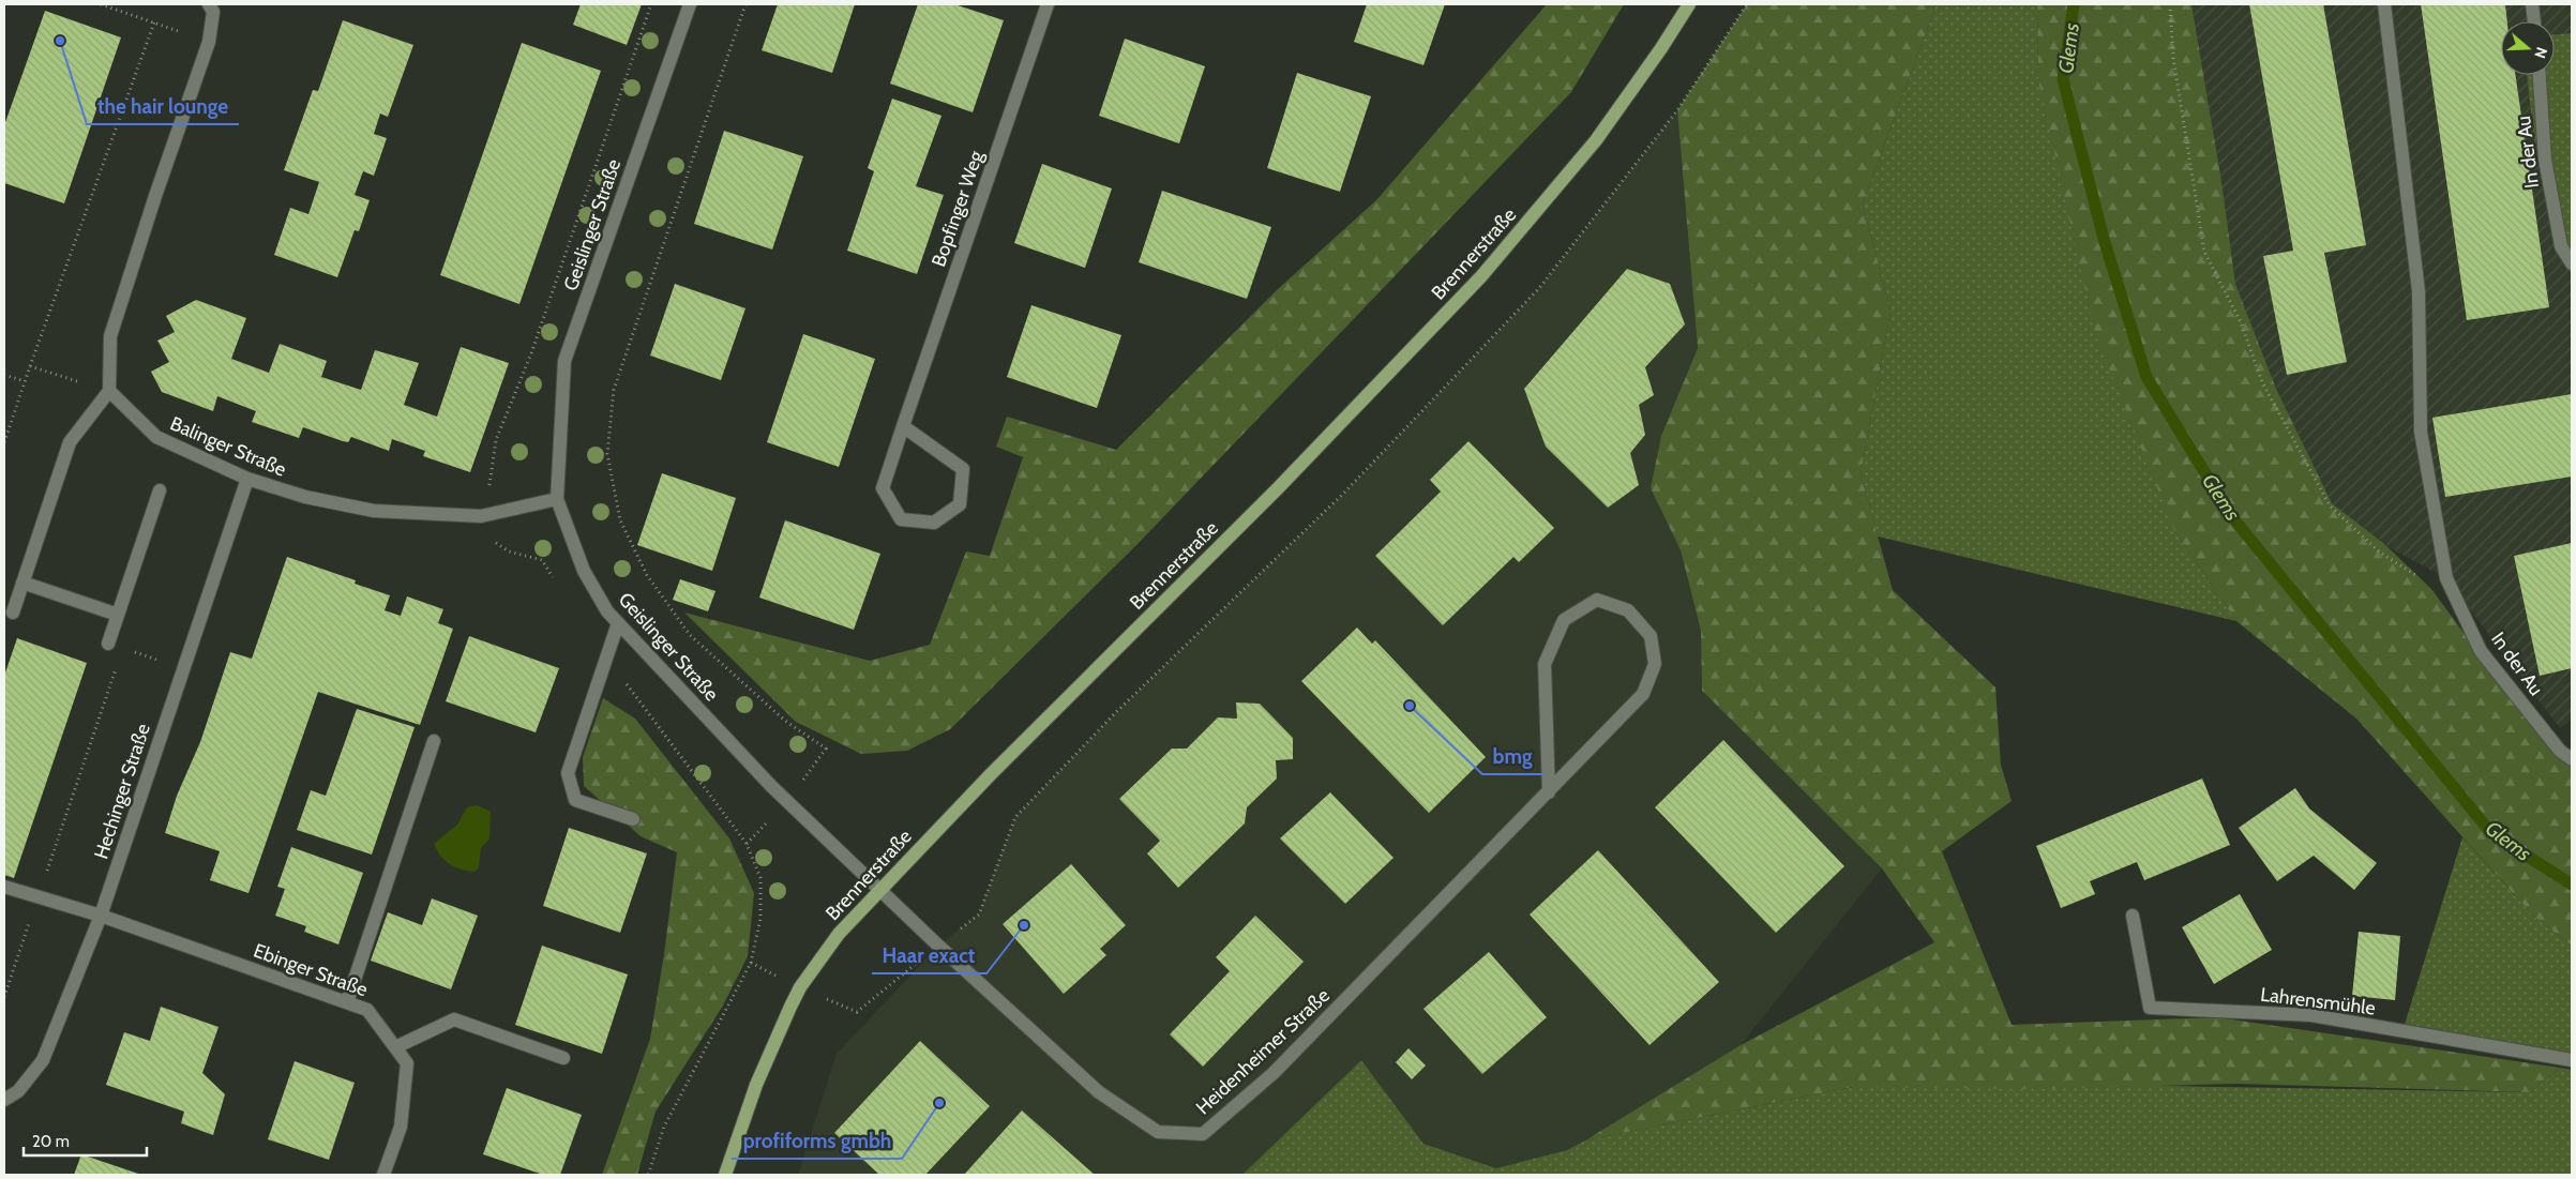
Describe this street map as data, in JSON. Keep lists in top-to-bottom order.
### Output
{
  "streets": {
    "main road": ["Brennerstraße"],
    "street": [
      "In der Au",
      "Bopfinger Weg",
      "Geislinger Straße",
      "Balinger Straße",
      "Hechinger Straße",
      "Ebinger Straße",
      "Lahrensmühle",
      "Heidenheimer Straße"
    ]
  },
  "crossings": [
    ["Geislinger Straße", "Brennerstraße"],
    ["Geislinger Straße", "Balinger Straße"],
    ["Geislinger Straße", "Heidenheimer Straße"],
    ["Brennerstraße", "Heidenheimer Straße"],
    ["Balinger Straße", "Hechinger Straße"],
    ["Hechinger Straße", "Ebinger Straße"]
  ],
  "water": ["Glems"],
  "places": [
    "the hair lounge",
    "bmg",
    "Haar exact",
    "profiforms gmbh"
  ],
  "scale_bar": "20 m",
  "north": "right"
}
